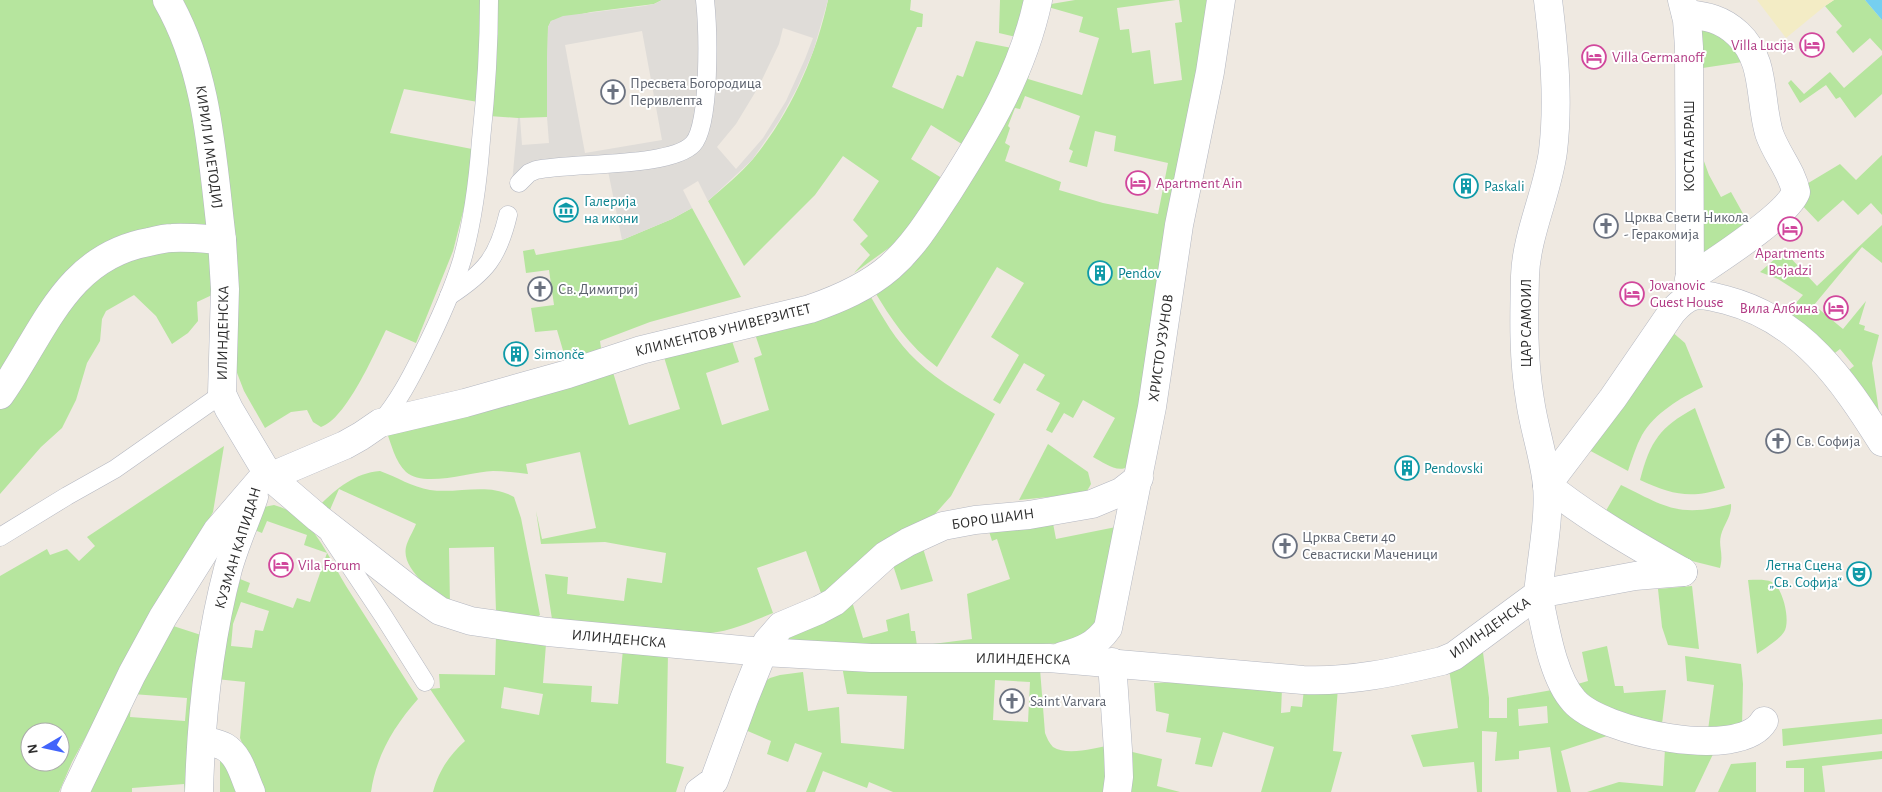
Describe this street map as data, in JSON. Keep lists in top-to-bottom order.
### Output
{
  "streets": {
    "street": [
      "КОСТА АБРАШ",
      "КИРИЛ И МЕТОДИЈ",
      "ЦАР САМОИЛ",
      "КЛИМЕНТОВ УНИВЕРЗИТЕТ",
      "ИЛИНДЕНСКА",
      "ХРИСТО УЗУНОВ",
      "БОРО ШАИН",
      "КУЗМАН КАПИДАН"
    ]
  },
  "crossings": [
    ["КОСТА АБРАШ", "ЦАР САМОИЛ"],
    ["КОСТА АБРАШ", "ИЛИНДЕНСКА"],
    ["КИРИЛ И МЕТОДИЈ", "ИЛИНДЕНСКА"],
    ["ЦАР САМОИЛ", "ИЛИНДЕНСКА"],
    ["КЛИМЕНТОВ УНИВЕРЗИТЕТ", "ИЛИНДЕНСКА"],
    ["КЛИМЕНТОВ УНИВЕРЗИТЕТ", "КУЗМАН КАПИДАН"],
    ["ИЛИНДЕНСКА", "ХРИСТО УЗУНОВ"],
    ["ИЛИНДЕНСКА", "БОРО ШАИН"],
    ["ИЛИНДЕНСКА", "КУЗМАН КАПИДАН"],
    ["ХРИСТО УЗУНОВ", "БОРО ШАИН"]
  ],
  "places": {
    "hotel": [
      "Villa Lucija",
      "Villa Germanoff",
      "Apartment Ain",
      "Apartments Bojadzi",
      "Jovanovic Guest House",
      "Вила Албина",
      "Vila Forum"
    ],
    "church": [
      "Пресвета Богородица Перивлепта",
      "Црква Свети Никола - Геракомија",
      "Св. Димитриј",
      "Св. Софија",
      "Црква Свети 40 Севастиски Маченици",
      "Saint Varvara"
    ],
    "building": [
      "Paskali",
      "Pendov",
      "Simonče",
      "Pendovski"
    ],
    "museum": ["Галерија на икони"],
    "theatre": ["Летна Сцена „Св. Софија“"]
  },
  "north": "left"
}
